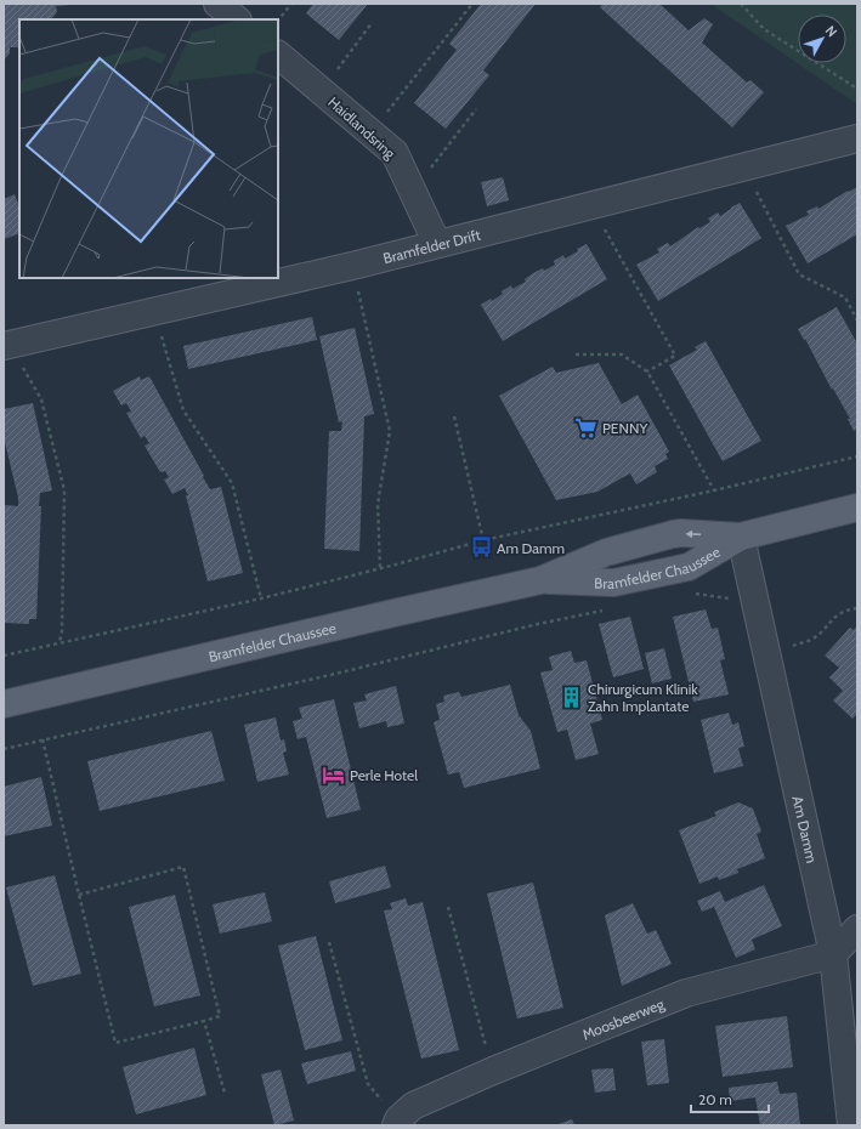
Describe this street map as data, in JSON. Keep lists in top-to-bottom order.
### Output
{
  "streets": {
    "main road": ["Bramfelder Chaussee"],
    "street": [
      "Haidlandsring",
      "Bramfelder Drift",
      "Am Damm",
      "Moosbeerweg"
    ]
  },
  "crossings": [
    ["Haidlandsring", "Bramfelder Drift"],
    ["Bramfelder Chaussee", "Am Damm"],
    ["Am Damm", "Moosbeerweg"]
  ],
  "places": {
    "supermarket": ["PENNY"],
    "bus stop": ["Am Damm"],
    "building": ["Chirurgicum Klinik Zahn Implantate"],
    "hotel": ["Perle Hotel"]
  },
  "scale_bar": "20 m",
  "north": "top right"
}
